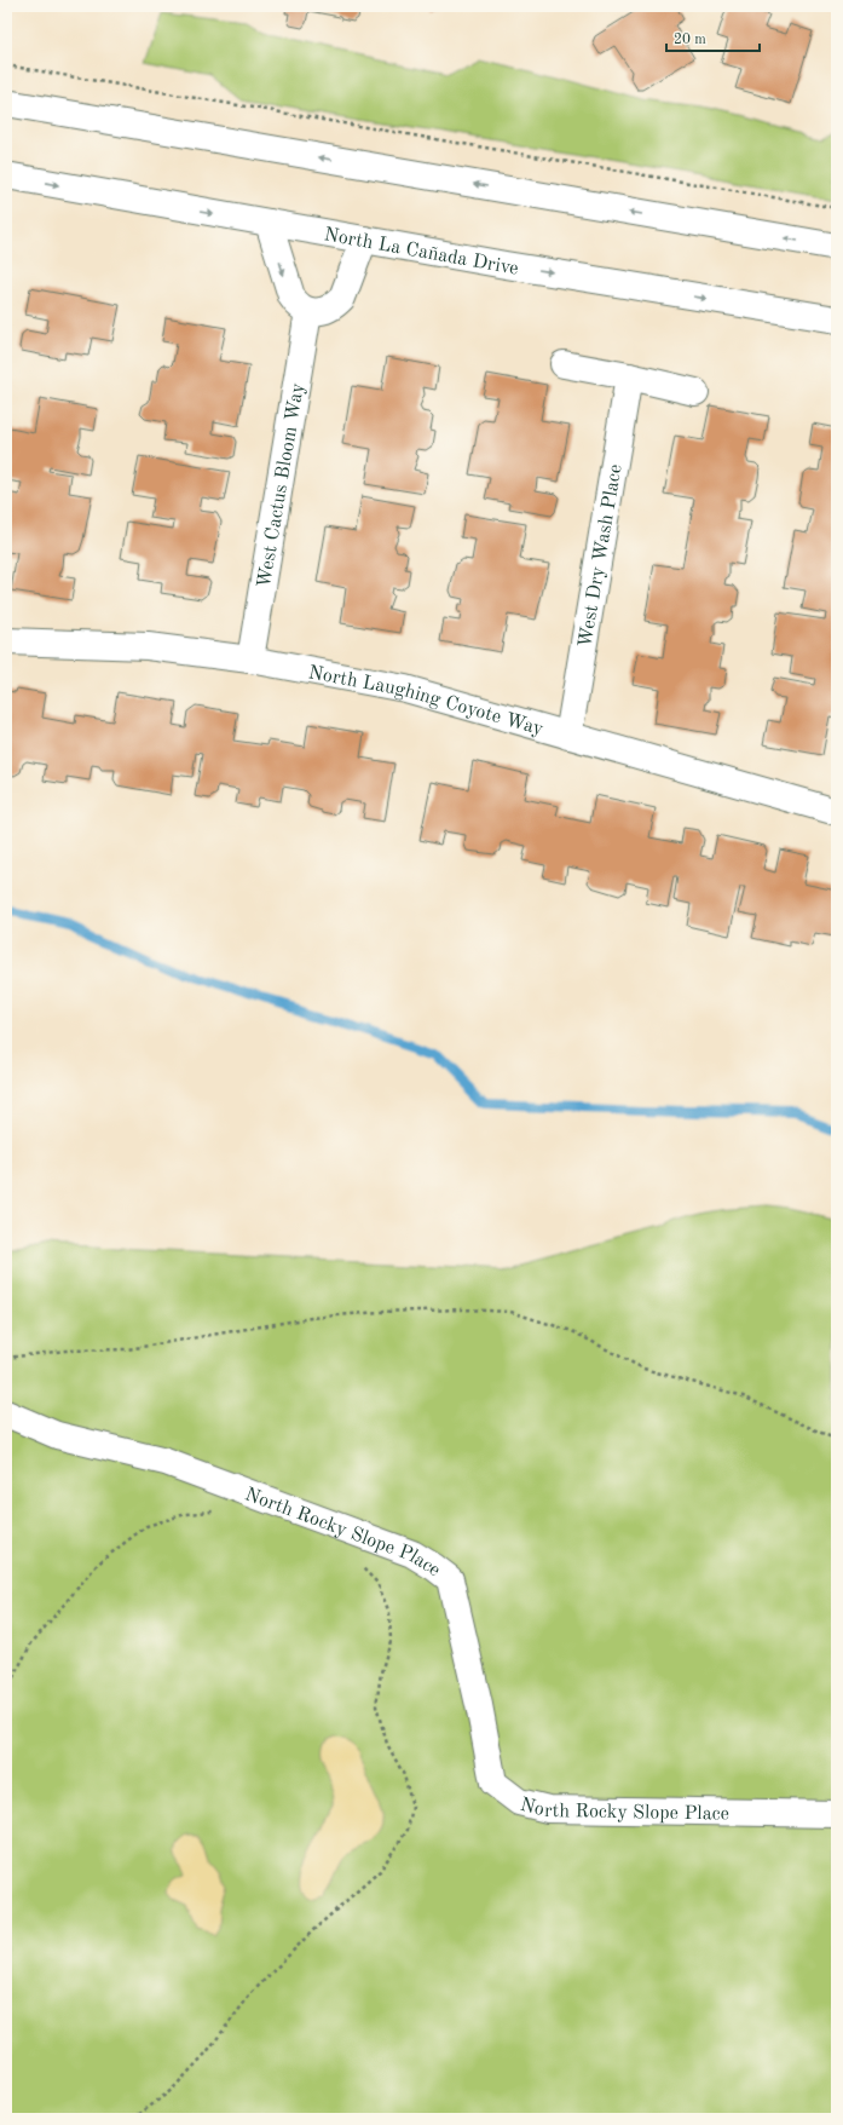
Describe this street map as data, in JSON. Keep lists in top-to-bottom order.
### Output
{
  "streets": {
    "street": [
      "North La Cañada Drive",
      "West Cactus Bloom Way",
      "West Dry Wash Place",
      "North Laughing Coyote Way",
      "North Rocky Slope Place"
    ]
  },
  "crossings": [
    ["West Cactus Bloom Way", "North Laughing Coyote Way"],
    ["West Dry Wash Place", "North Laughing Coyote Way"]
  ],
  "scale_bar": "20 m"
}
